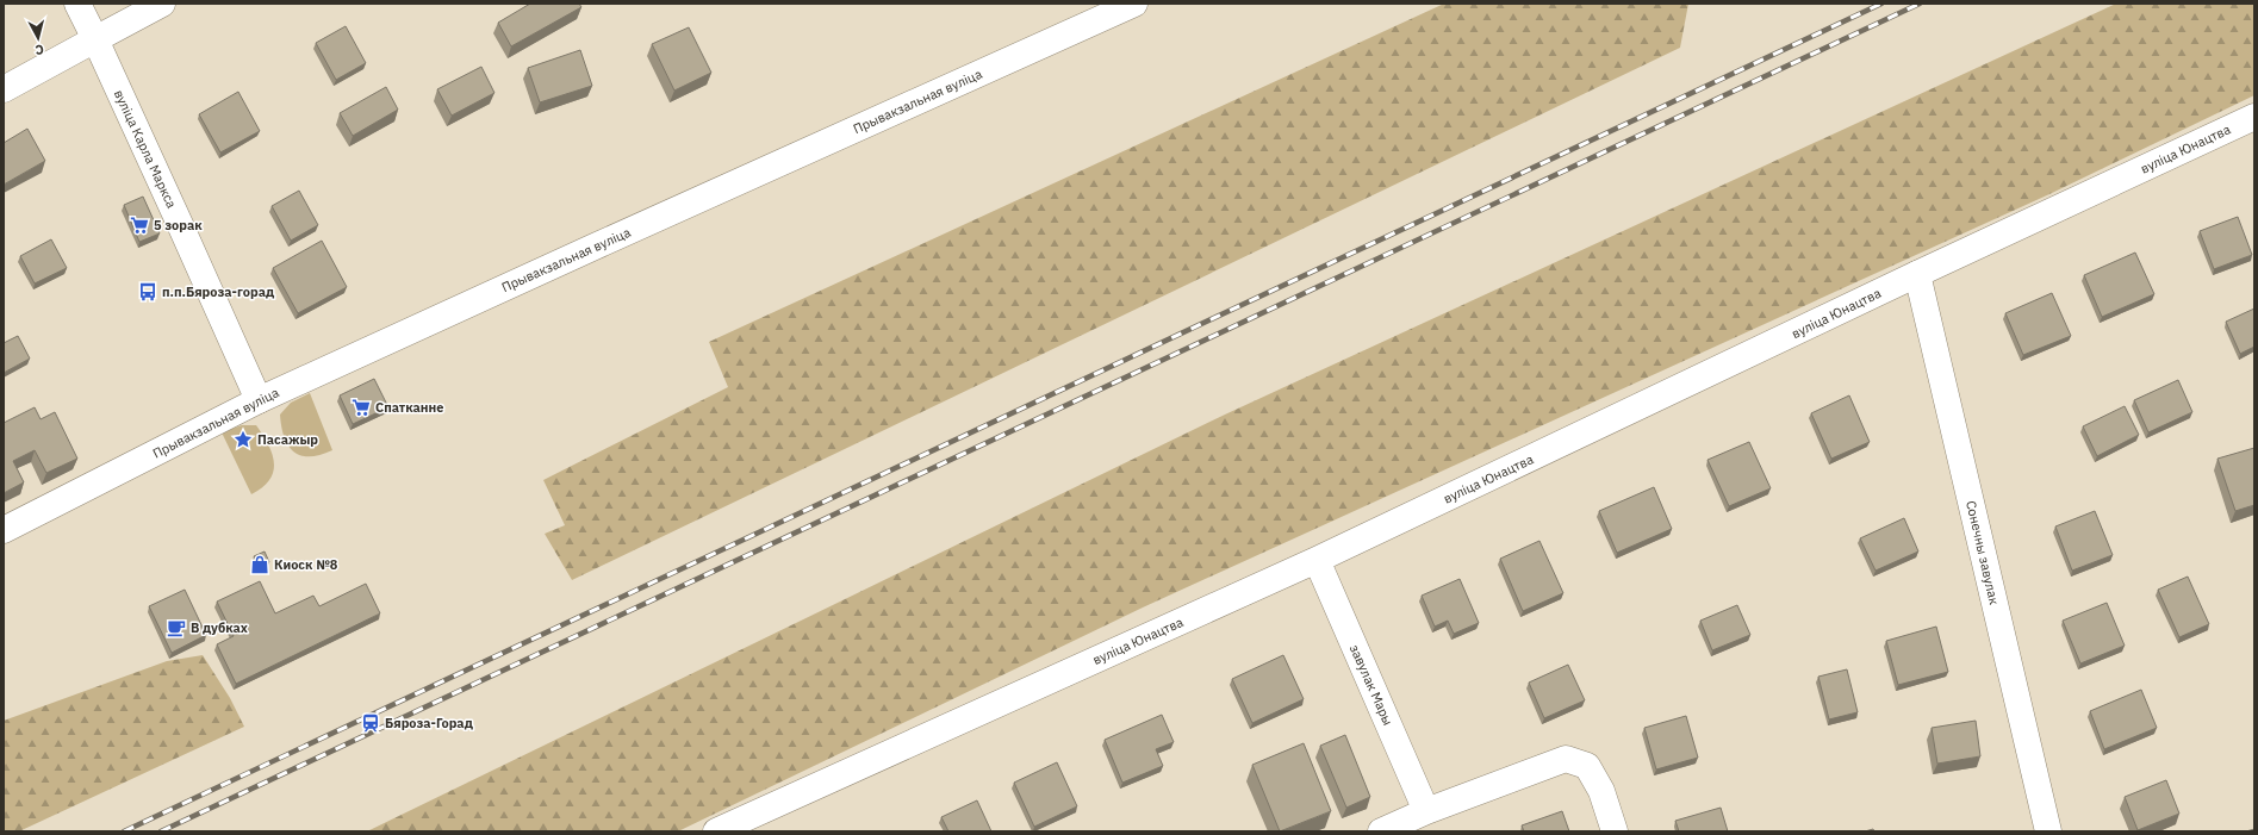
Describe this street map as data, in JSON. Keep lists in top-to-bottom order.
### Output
{
  "streets": {
    "street": [
      "Прывакзальная вуліца",
      "вуліца Карла Маркса",
      "вуліца Юнацтва",
      "Сонечны завулак",
      "завулак Мары"
    ]
  },
  "crossings": [
    ["Прывакзальная вуліца", "вуліца Карла Маркса"],
    ["вуліца Юнацтва", "Сонечны завулак"],
    ["вуліца Юнацтва", "завулак Мары"]
  ],
  "places": {
    "supermarket": ["5 зорак", "Спатканне"],
    "bus stop": ["п.п.Бяроза-горад"],
    "place": ["Пасажыр"],
    "shop": ["Киоск №8"],
    "cafe": ["В дубках"],
    "station": ["Бяроза-Горад"]
  },
  "north": "bottom"
}
